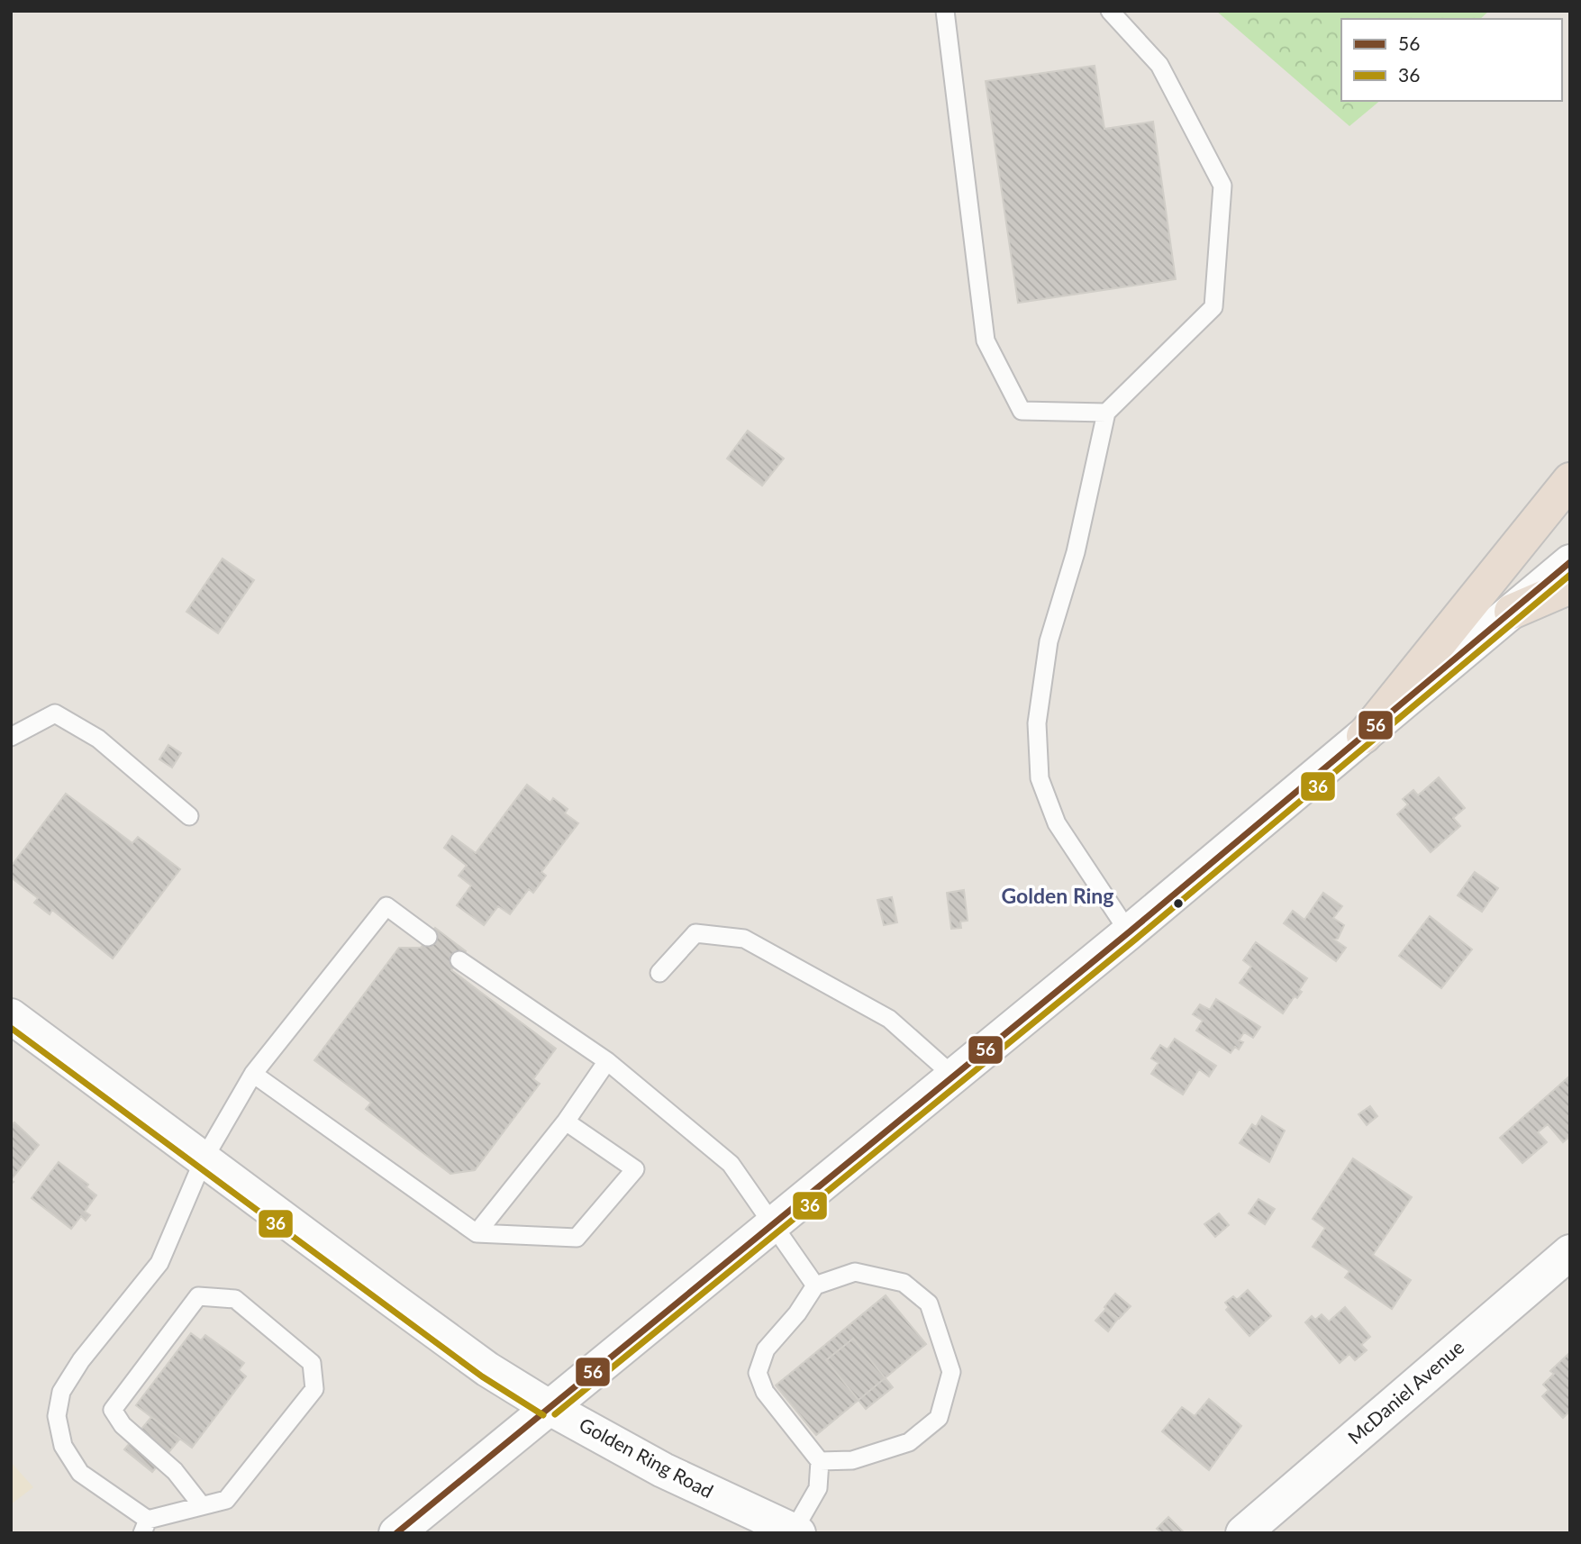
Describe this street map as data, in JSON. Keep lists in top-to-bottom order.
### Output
{
  "streets": {
    "main road": ["McDaniel Avenue", "Golden Ring Road"]
  },
  "districts": ["Golden Ring"],
  "lines": ["transit line 56", "transit line 36"],
  "legend": ["56", "36"]
}
